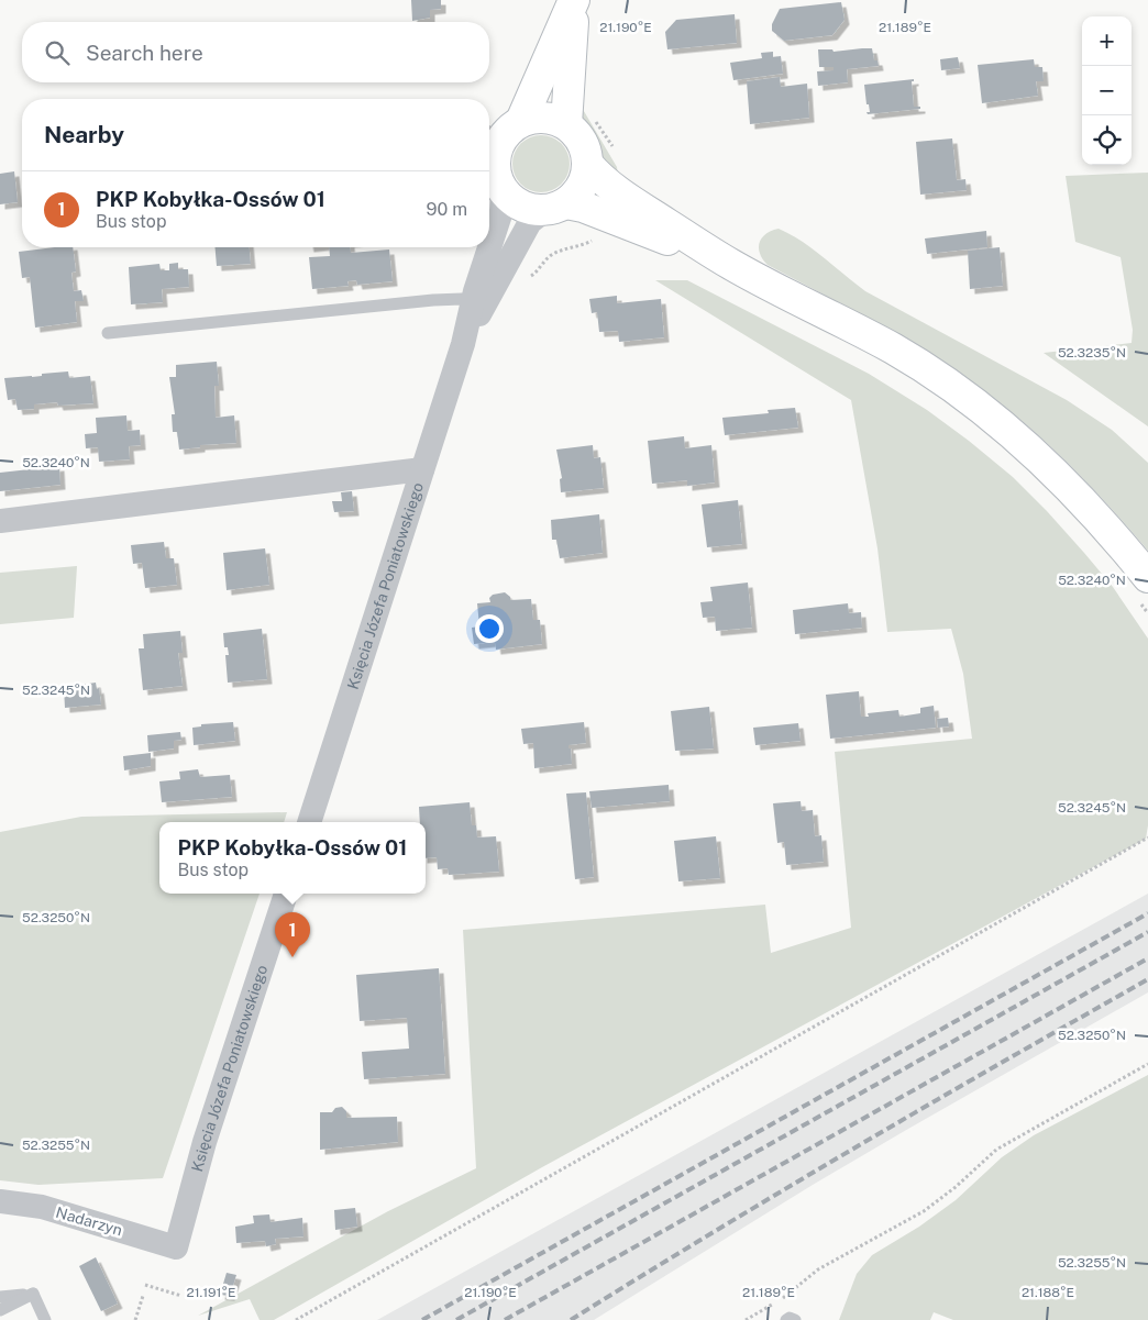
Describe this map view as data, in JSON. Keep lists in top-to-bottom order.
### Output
{
  "streets": {
    "street": ["Księcia Józefa Poniatowskiego", "Nadarzyn"]
  },
  "crossings": [
    ["Księcia Józefa Poniatowskiego", "Nadarzyn"]
  ],
  "page": {
    "map_buttons": ["+", "−"],
    "search": "Search here",
    "heading": "Nearby",
    "list": [
      {
        "mark": "1",
        "name": "PKP Kobyłka-Ossów 01",
        "note": "Bus stop",
        "value": "90 m"
      }
    ],
    "popup": ["PKP Kobyłka-Ossów 01", "Bus stop"],
    "pins": "1"
  },
  "coordinates": [
    "21.190°E",
    "21.189°E",
    "52.3235°N",
    "52.3240°N",
    "52.3245°N",
    "52.3250°N",
    "52.3255°N",
    "21.191°E",
    "21.188°E"
  ]
}
